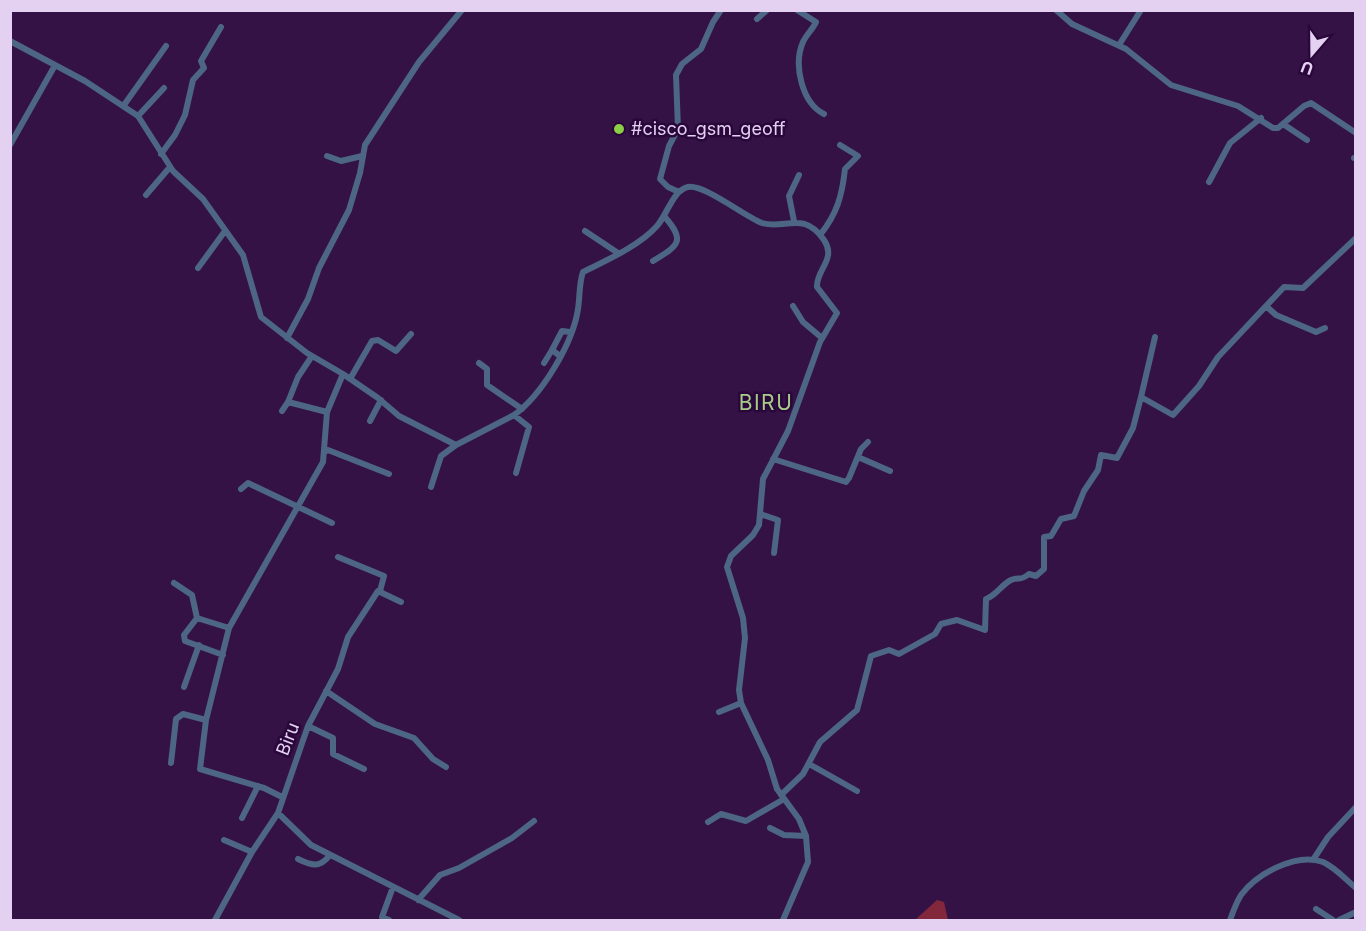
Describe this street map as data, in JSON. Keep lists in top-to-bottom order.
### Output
{
  "streets": {
    "street": ["Biru"]
  },
  "districts": ["BIRU"],
  "places": ["#cisco_gsm_geoff"],
  "north": "bottom"
}
